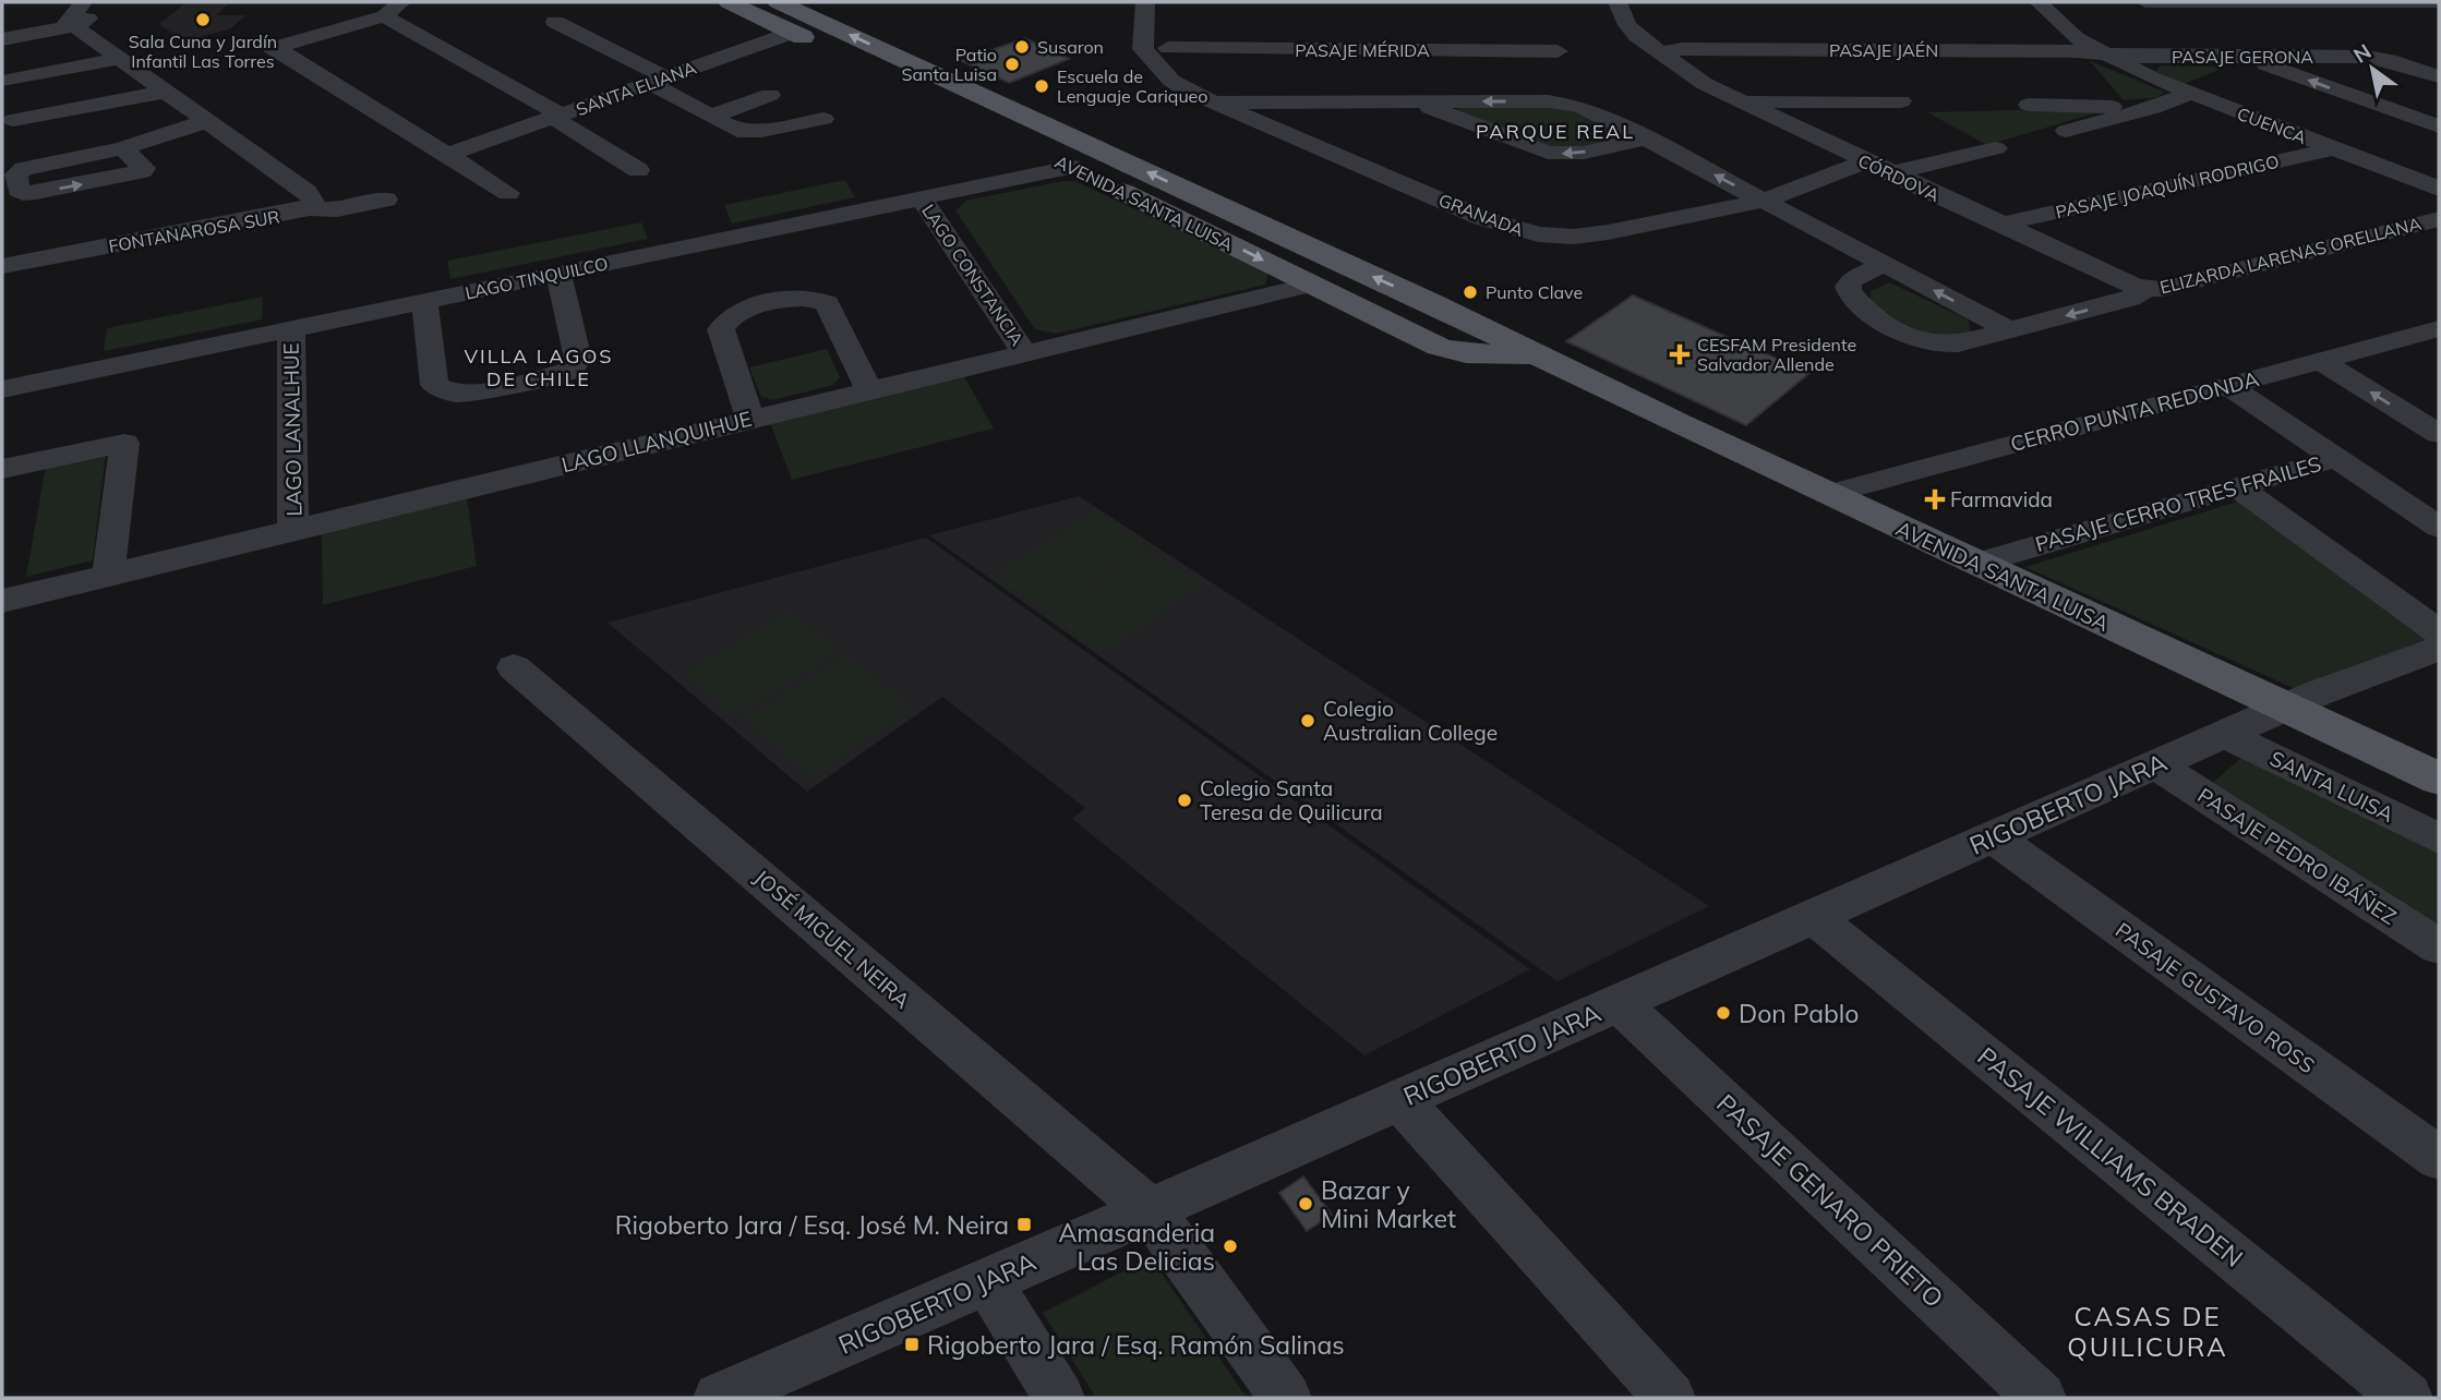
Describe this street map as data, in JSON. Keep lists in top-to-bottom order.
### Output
{
  "streets": {
    "main road": ["AVENIDA SANTA LUISA"],
    "street": [
      "PASAJE MÉRIDA",
      "PASAJE JAÉN",
      "PASAJE GERONA",
      "SANTA ELIANA",
      "CUENCA",
      "CÓRDOVA",
      "PASAJE JOAQUÍN RODRIGO",
      "GRANADA",
      "FONTANAROSA SUR",
      "ELIZARDA LARENAS ORELLANA",
      "LAGO CONSTANCIA",
      "LAGO TINQUILCO",
      "CERRO PUNTA REDONDA",
      "LAGO LANALHUE",
      "LAGO LLANQUIHUE",
      "PASAJE CERRO TRES FRAILES",
      "SANTA LUISA",
      "RIGOBERTO JARA",
      "PASAJE PEDRO IBÁÑEZ",
      "JOSÉ MIGUEL NEIRA",
      "PASAJE GUSTAVO ROSS",
      "PASAJE WILLIAMS BRADEN",
      "PASAJE GENARO PRIETO"
    ]
  },
  "crossings": [
    ["PASAJE MÉRIDA", "GRANADA"],
    ["PASAJE JAÉN", "PASAJE GERONA"],
    ["PASAJE JAÉN", "CUENCA"],
    ["PASAJE JAÉN", "CÓRDOVA"],
    ["PASAJE GERONA", "CUENCA"],
    ["CUENCA", "PASAJE JOAQUÍN RODRIGO"],
    ["CÓRDOVA", "PASAJE JOAQUÍN RODRIGO"],
    ["CÓRDOVA", "ELIZARDA LARENAS ORELLANA"],
    ["AVENIDA SANTA LUISA", "LAGO TINQUILCO"],
    ["AVENIDA SANTA LUISA", "CERRO PUNTA REDONDA"],
    ["AVENIDA SANTA LUISA", "LAGO LLANQUIHUE"],
    ["AVENIDA SANTA LUISA", "PASAJE CERRO TRES FRAILES"],
    ["AVENIDA SANTA LUISA", "RIGOBERTO JARA"],
    ["GRANADA", "ELIZARDA LARENAS ORELLANA"],
    ["LAGO CONSTANCIA", "LAGO TINQUILCO"],
    ["LAGO CONSTANCIA", "LAGO LLANQUIHUE"],
    ["LAGO TINQUILCO", "LAGO LANALHUE"],
    ["LAGO LANALHUE", "LAGO LLANQUIHUE"],
    ["SANTA LUISA", "RIGOBERTO JARA"],
    ["RIGOBERTO JARA", "PASAJE PEDRO IBÁÑEZ"],
    ["RIGOBERTO JARA", "JOSÉ MIGUEL NEIRA"],
    ["RIGOBERTO JARA", "PASAJE GUSTAVO ROSS"],
    ["RIGOBERTO JARA", "PASAJE WILLIAMS BRADEN"],
    ["RIGOBERTO JARA", "PASAJE GENARO PRIETO"]
  ],
  "districts": ["PARQUE REAL", "VILLA LAGOS DE CHILE", "CASAS DE QUILICURA"],
  "places": {
    "other": [
      "Sala Cuna y Jardín Infantil Las Torres",
      "Susaron",
      "Patio Santa Luisa",
      "Escuela de Lenguaje Cariqueo",
      "Punto Clave",
      "Colegio Australian College",
      "Colegio Santa Teresa de Quilicura",
      "Don Pablo",
      "Bazar y Mini Market",
      "Amasanderia Las Delicias"
    ],
    "health": ["CESFAM Presidente Salvador Allende", "Farmavida"],
    "transit": ["Rigoberto Jara / Esq. José M. Neira", "Rigoberto Jara / Esq. Ramón Salinas"]
  },
  "north": "top left"
}
